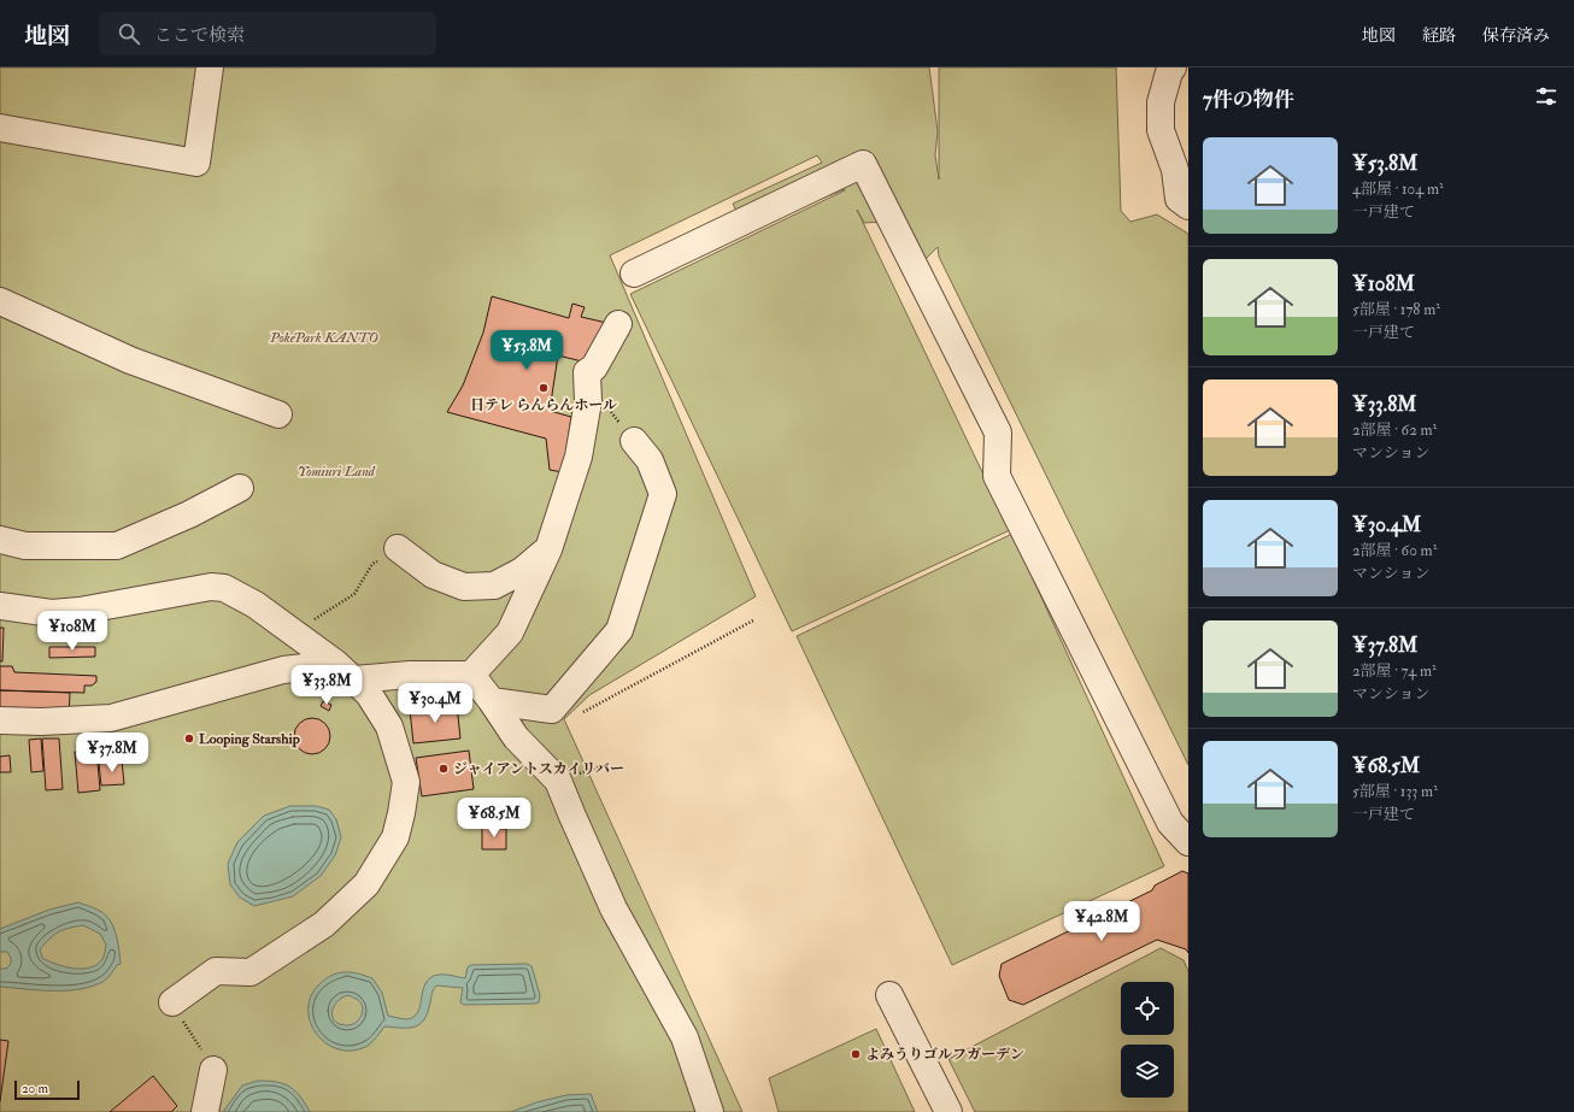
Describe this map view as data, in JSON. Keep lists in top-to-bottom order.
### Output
{
  "parks": ["PokéPark KANTO", "Yomiuri Land"],
  "places": [
    "日テレ らんらんホール",
    "Looping Starship",
    "ジャイアントスカイリバー",
    "よみうりゴルフガーデン"
  ],
  "scale_bar": "20 m",
  "page": {
    "header": "地図",
    "search": "ここで検索",
    "nav": ["地図", "経路", "保存済み"],
    "heading": "7件の物件",
    "list": [
      {
        "name": "¥53.8M",
        "note": "4部屋 · 104 m² · 一戸建て"
      },
      {
        "name": "¥108M",
        "note": "5部屋 · 178 m² · 一戸建て"
      },
      {
        "name": "¥33.8M",
        "note": "2部屋 · 62 m² · マンション"
      },
      {
        "name": "¥30.4M",
        "note": "2部屋 · 60 m² · マンション"
      },
      {
        "name": "¥37.8M",
        "note": "2部屋 · 74 m² · マンション"
      },
      {
        "name": "¥68.5M",
        "note": "5部屋 · 133 m² · 一戸建て"
      }
    ],
    "price": [
      "¥53.8M",
      "¥108M",
      "¥33.8M",
      "¥30.4M",
      "¥37.8M",
      "¥68.5M",
      "¥42.8M"
    ],
    "scale": "20 m"
  }
}
